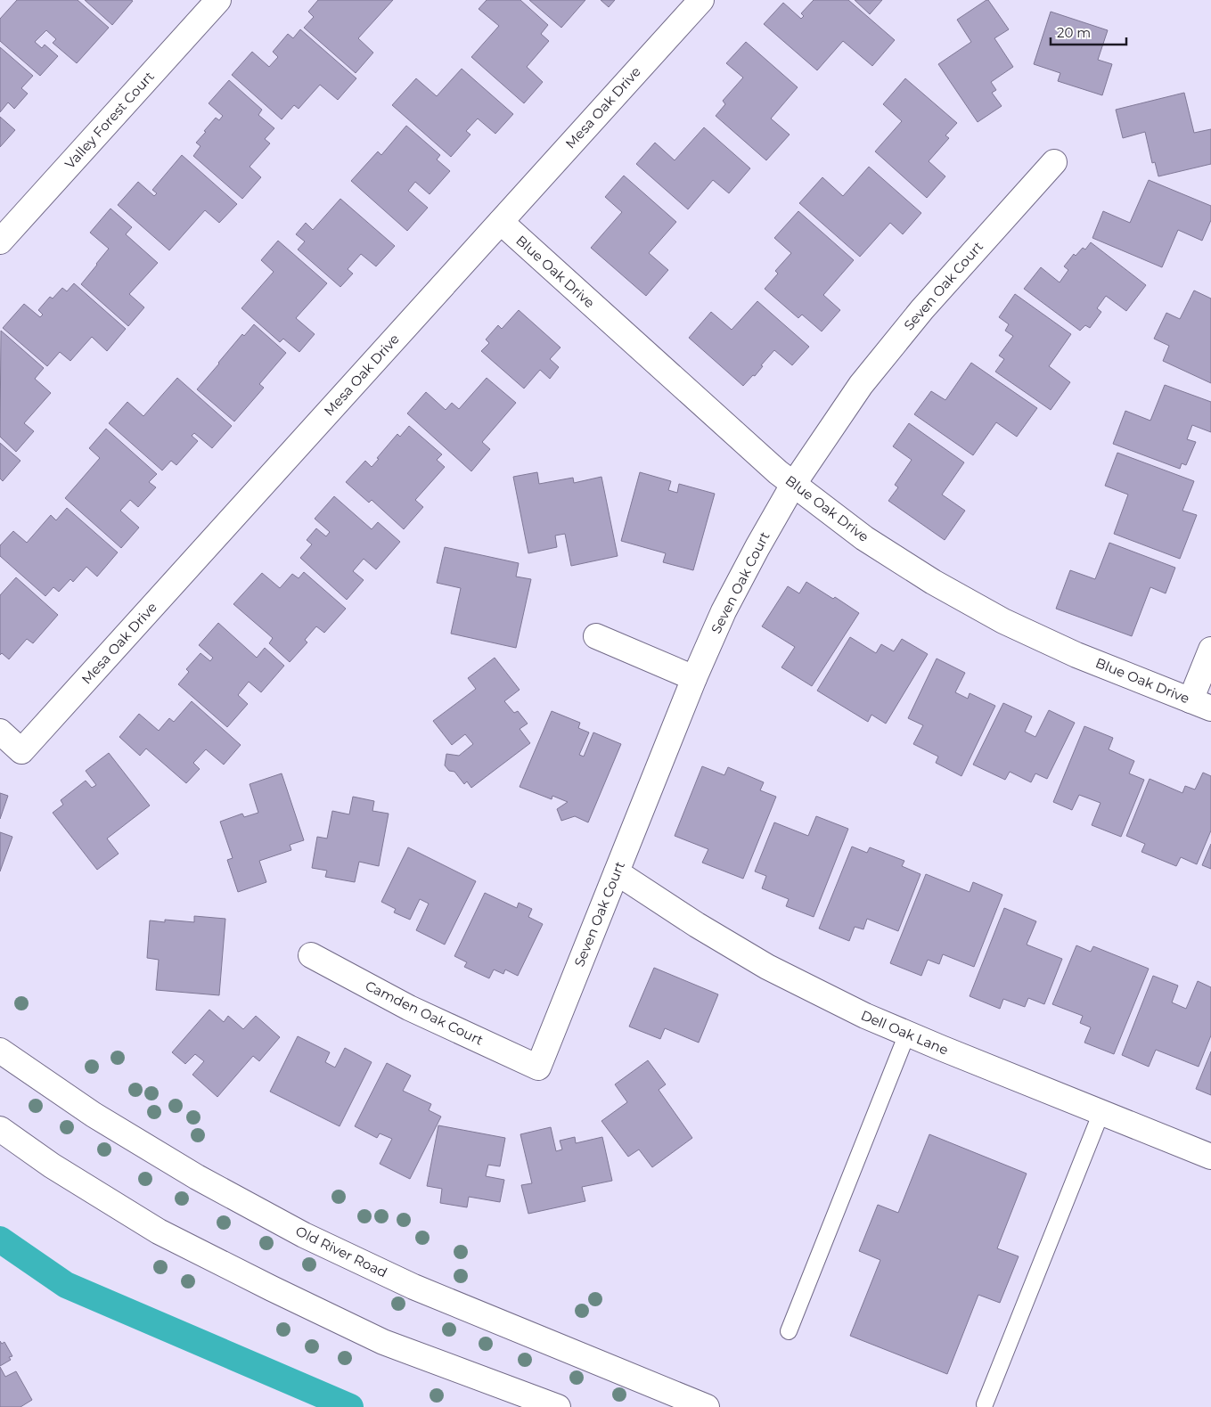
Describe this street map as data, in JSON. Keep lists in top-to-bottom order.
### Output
{
  "streets": {
    "street": [
      "Mesa Oak Drive",
      "Valley Forest Court",
      "Blue Oak Drive",
      "Seven Oak Court",
      "Camden Oak Court",
      "Dell Oak Lane",
      "Old River Road"
    ]
  },
  "crossings": [
    ["Mesa Oak Drive", "Blue Oak Drive"],
    ["Blue Oak Drive", "Seven Oak Court"],
    ["Seven Oak Court", "Camden Oak Court"],
    ["Seven Oak Court", "Dell Oak Lane"]
  ],
  "scale_bar": "20 m"
}
